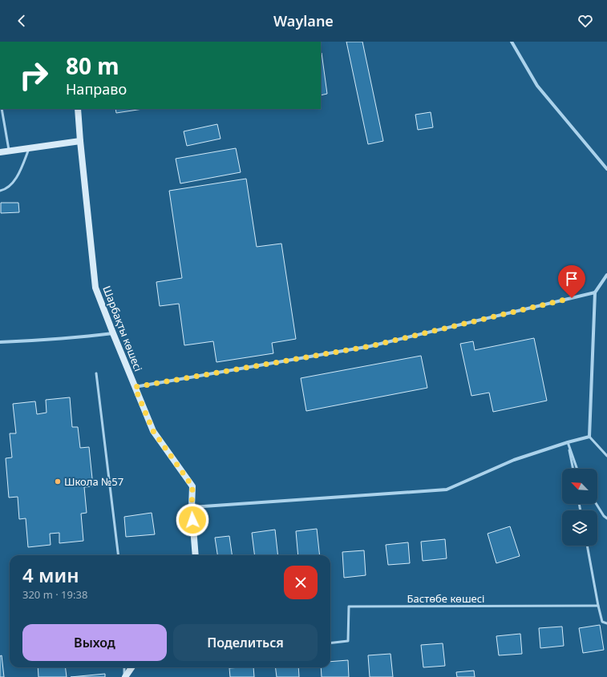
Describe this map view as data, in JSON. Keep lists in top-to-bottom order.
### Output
{
  "streets": {
    "street": ["Шарбақты көшесі"],
    "lane": ["Бастөбе көшесі"]
  },
  "places": ["Школа №57"],
  "north": "top left",
  "page": {
    "header": "Waylane",
    "turn": ["80 m", "Направо"],
    "heading": ["4 мин", "320 m · 19:38"],
    "buttons": ["Выход", "Поделиться"]
  }
}
